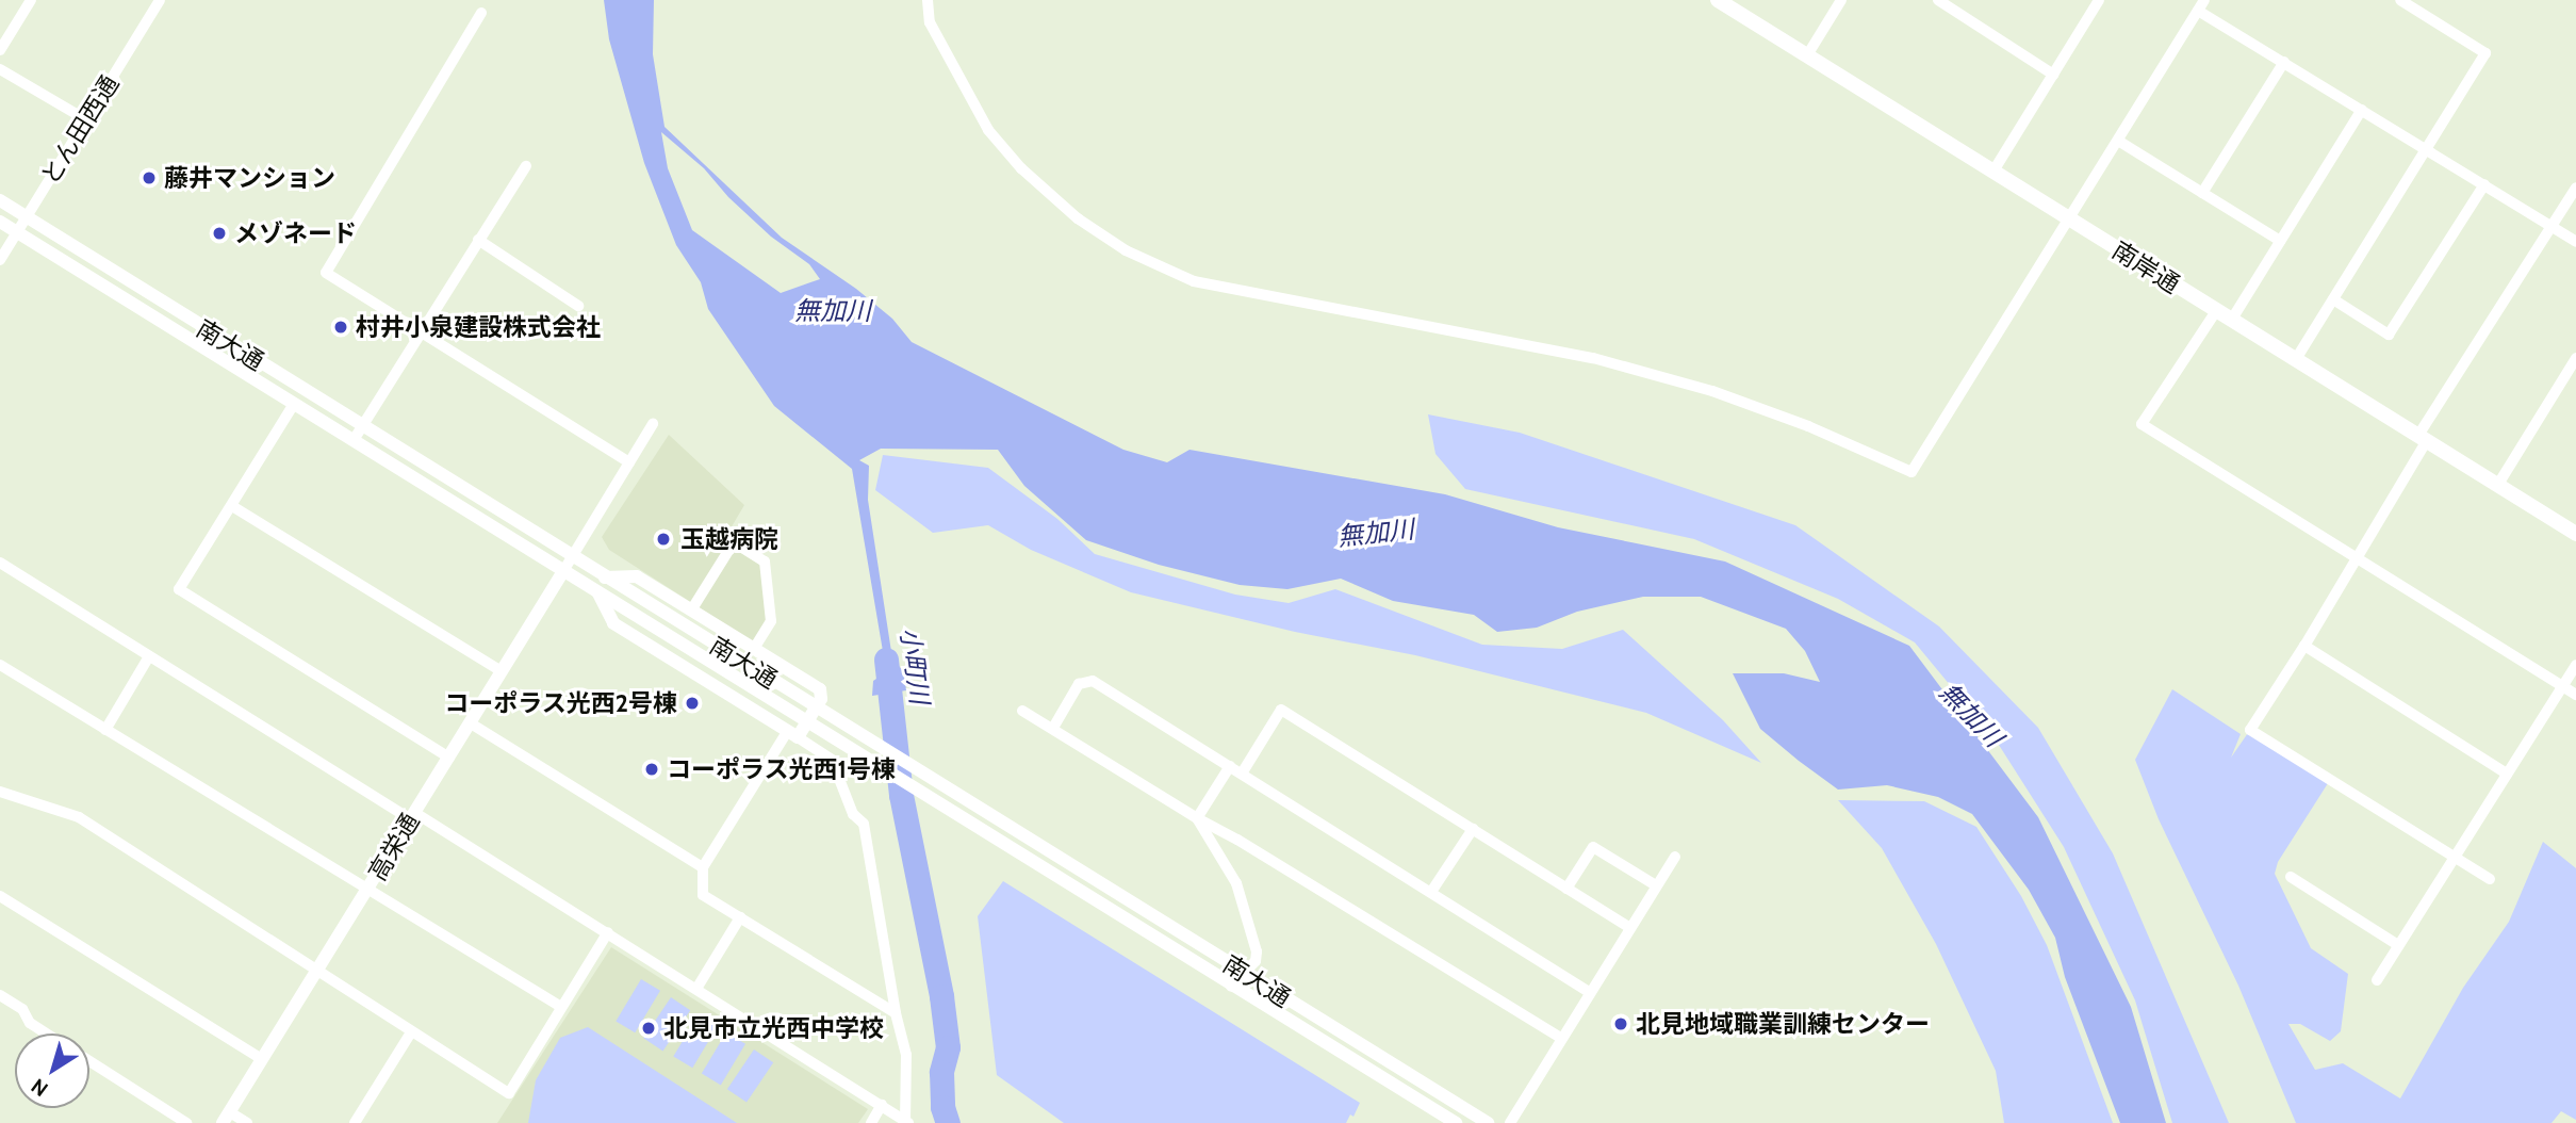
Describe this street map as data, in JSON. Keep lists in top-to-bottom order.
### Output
{
  "streets": {
    "main road": ["南岸通"],
    "street": ["とん田西通", "南大通", "高栄通"]
  },
  "crossings": [
    ["とん田西通", "南大通"],
    ["南大通", "高栄通"]
  ],
  "water": ["無加川", "小町川"],
  "places": [
    "藤井マンション",
    "メゾネード",
    "村井小泉建設株式会社",
    "玉越病院",
    "コーポラス光西2号棟",
    "コーポラス光西1号棟",
    "北見地域職業訓練センター",
    "北見市立光西中学校"
  ],
  "north": "bottom left"
}
